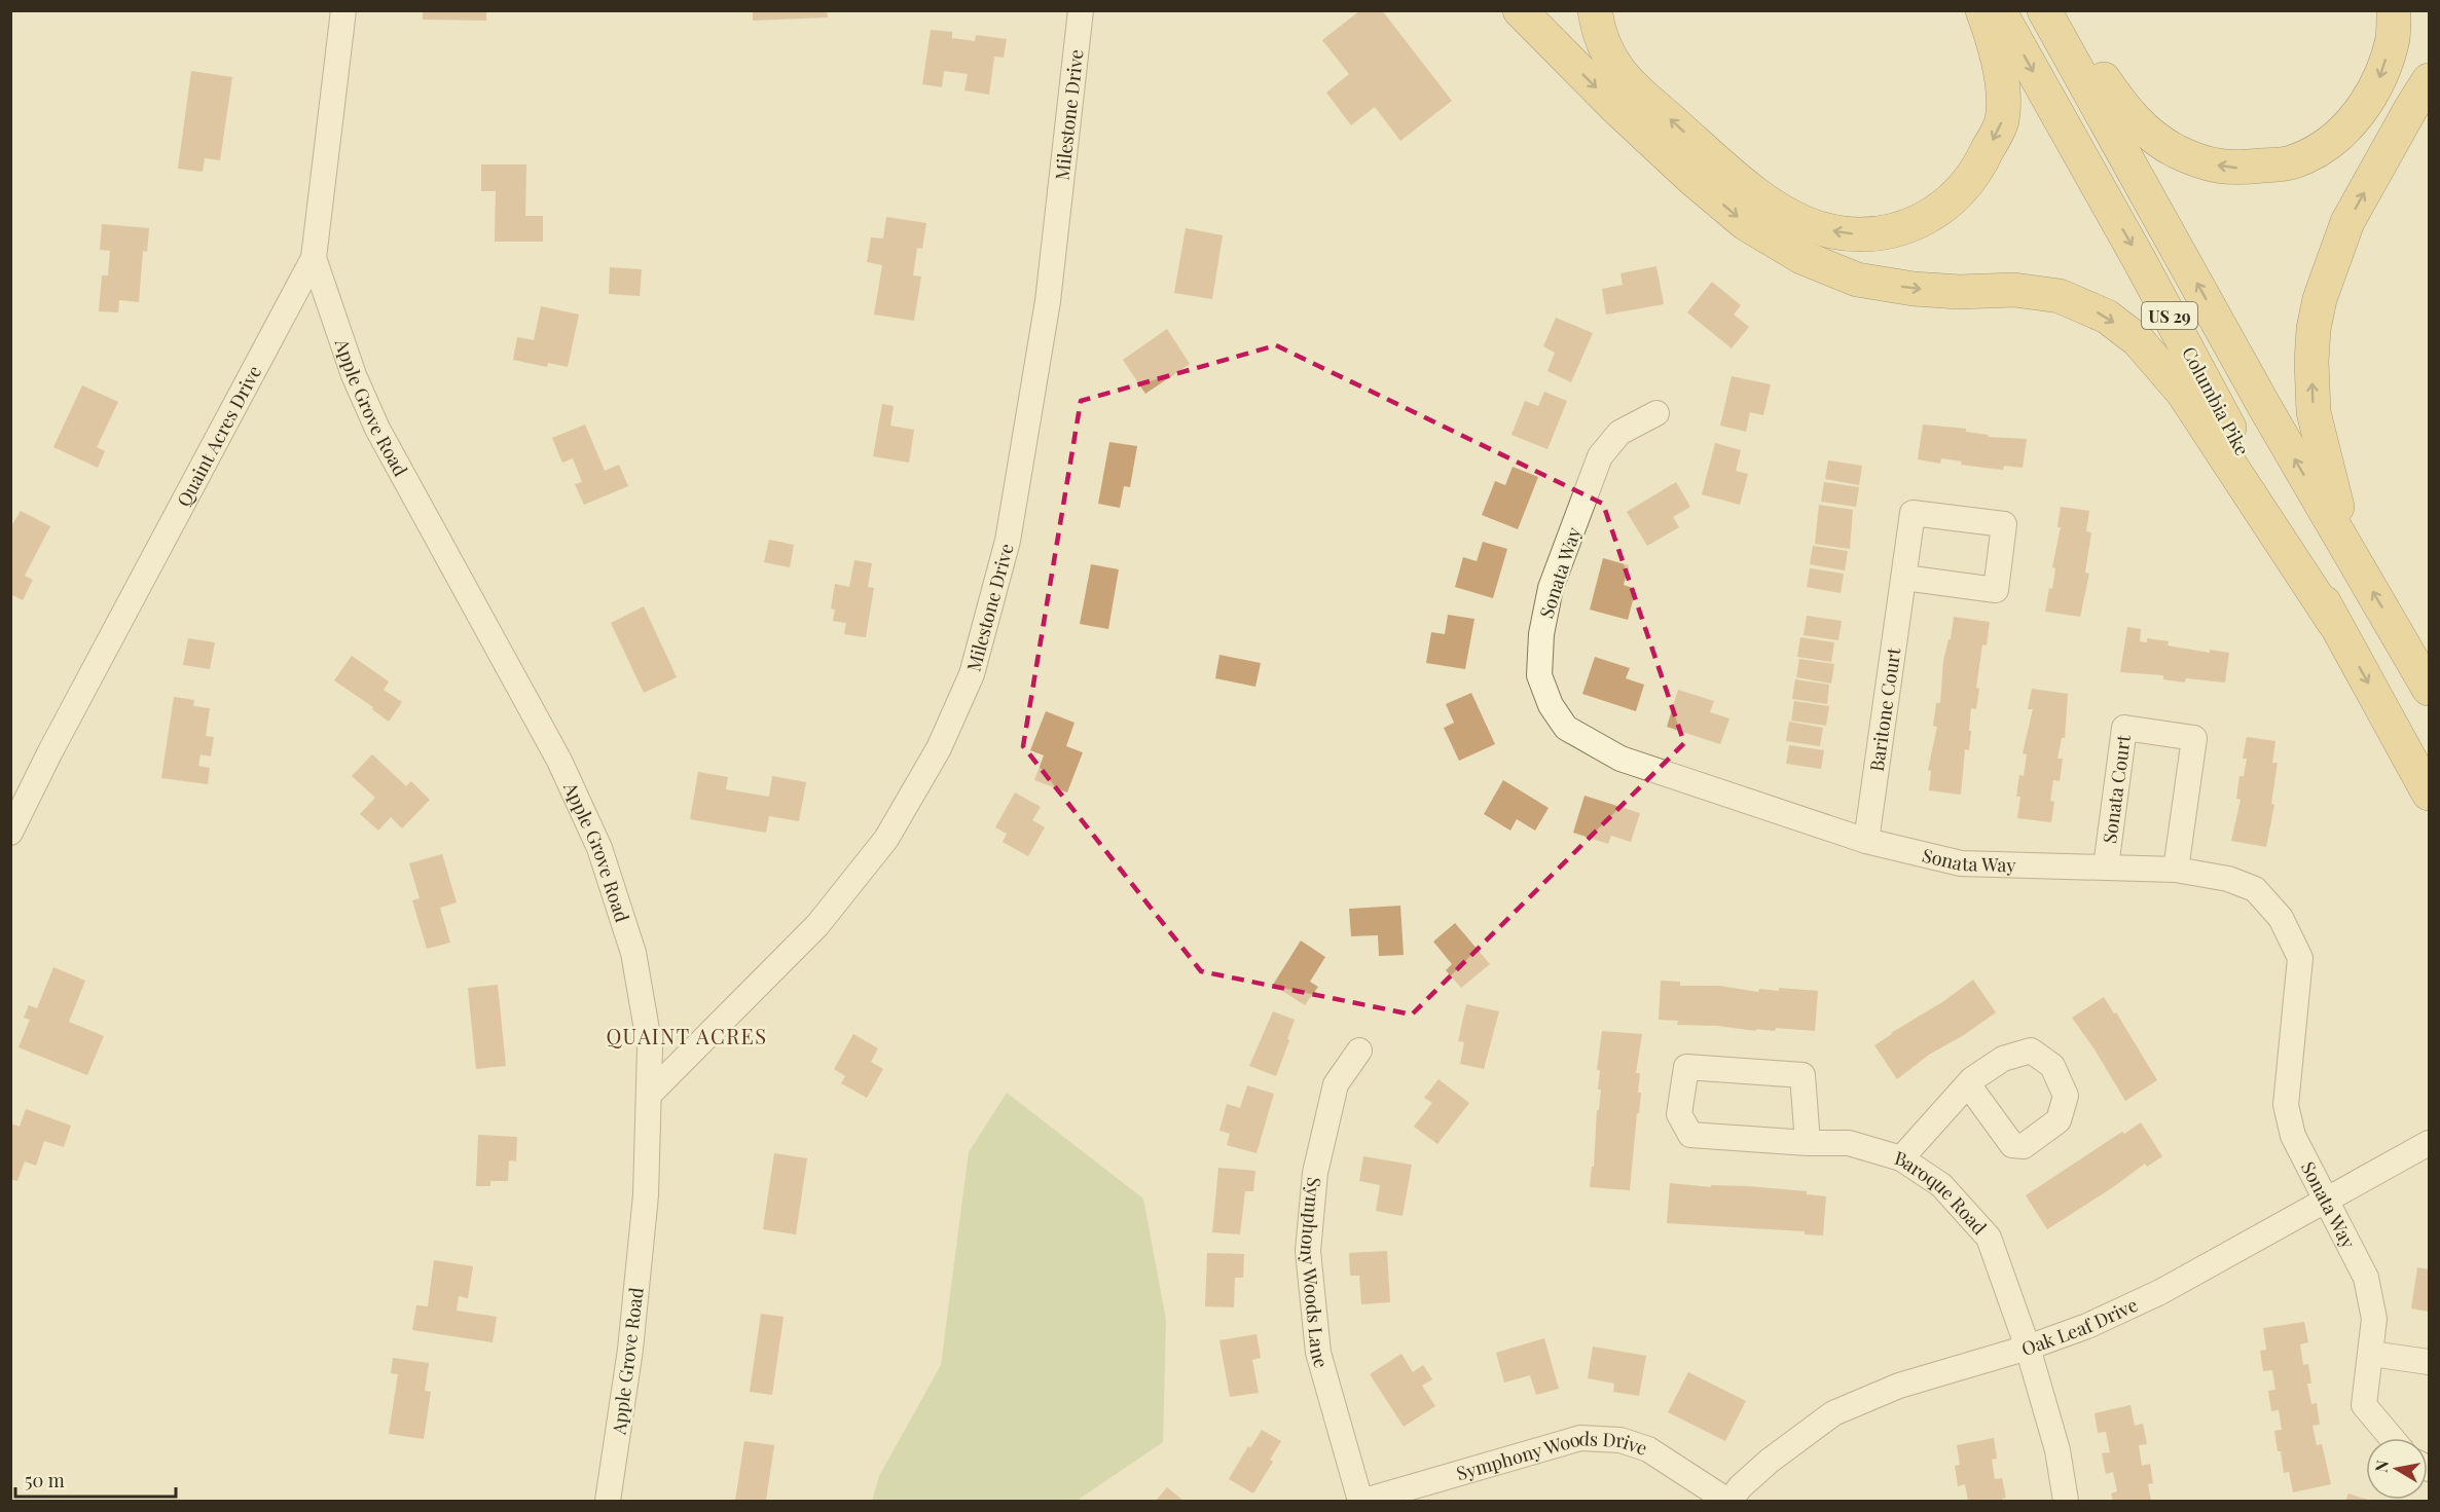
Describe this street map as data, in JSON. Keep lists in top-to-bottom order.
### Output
{
  "streets": {
    "highway": ["US 29", "Columbia Pike"],
    "street": [
      "Milestone Drive",
      "Apple Grove Road",
      "Quaint Acres Drive",
      "Sonata Way",
      "Baritone Court",
      "Sonata Court",
      "Baroque Road",
      "Symphony Woods Lane",
      "Oak Leaf Drive",
      "Symphony Woods Drive"
    ]
  },
  "crossings": [
    ["Milestone Drive", "Apple Grove Road"],
    ["Apple Grove Road", "Quaint Acres Drive"],
    ["Sonata Way", "Baritone Court"],
    ["Sonata Way", "Sonata Court"],
    ["Sonata Way", "Oak Leaf Drive"],
    ["Baroque Road", "Oak Leaf Drive"],
    ["Symphony Woods Lane", "Symphony Woods Drive"],
    ["Oak Leaf Drive", "Symphony Woods Drive"]
  ],
  "districts": ["QUAINT ACRES"],
  "scale_bar": "50 m",
  "north": "left"
}
